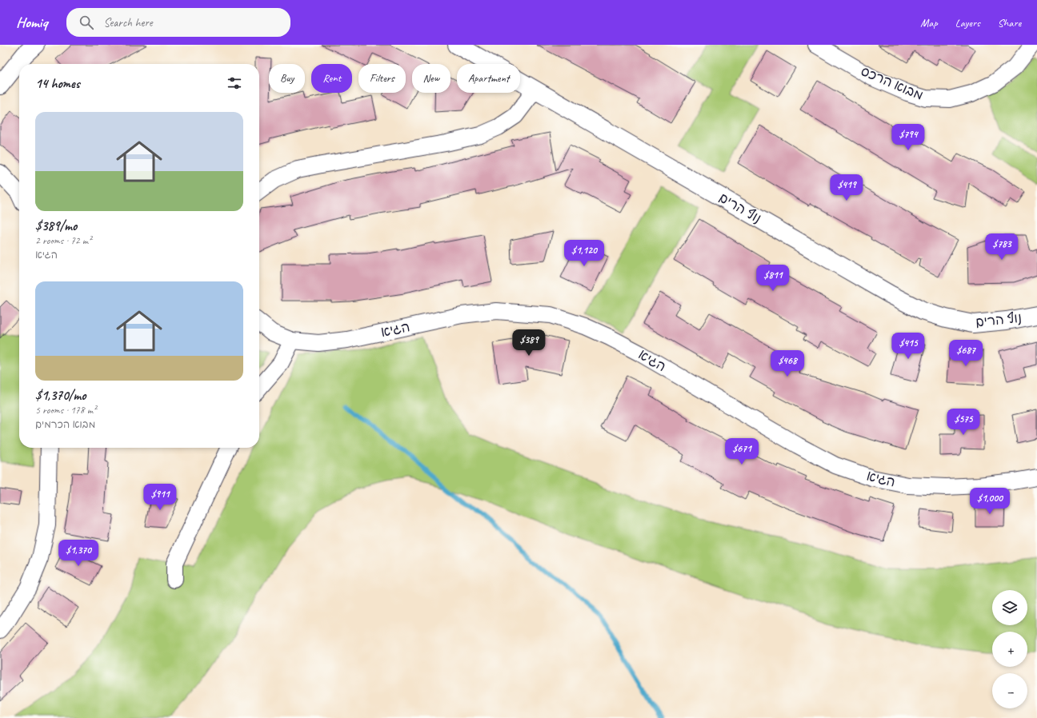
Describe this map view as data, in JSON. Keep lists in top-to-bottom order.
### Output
{
  "streets": {
    "street": ["מבוא הרכס", "נוף הרים", "הגיא"]
  },
  "page": {
    "header": "Homiq",
    "search": "Search here",
    "nav": ["Map", "Layers", "Share"],
    "chip": [
      "Buy",
      "Rent",
      "Filters",
      "New",
      "Apartment"
    ],
    "heading": "14 homes",
    "list": [
      {
        "name": "$389/mo",
        "note": "2 rooms · 72 m² · הגיא"
      },
      {
        "name": "$1,370/mo",
        "note": "5 rooms · 178 m² · מבוא הכרמים"
      }
    ],
    "price": [
      "$794",
      "$419",
      "$783",
      "$1,120",
      "$811",
      "$389",
      "$415",
      "$687",
      "$468",
      "$575",
      "$671",
      "$911",
      "$1,000",
      "$1,370"
    ],
    "map_buttons": ["+", "−"]
  }
}
